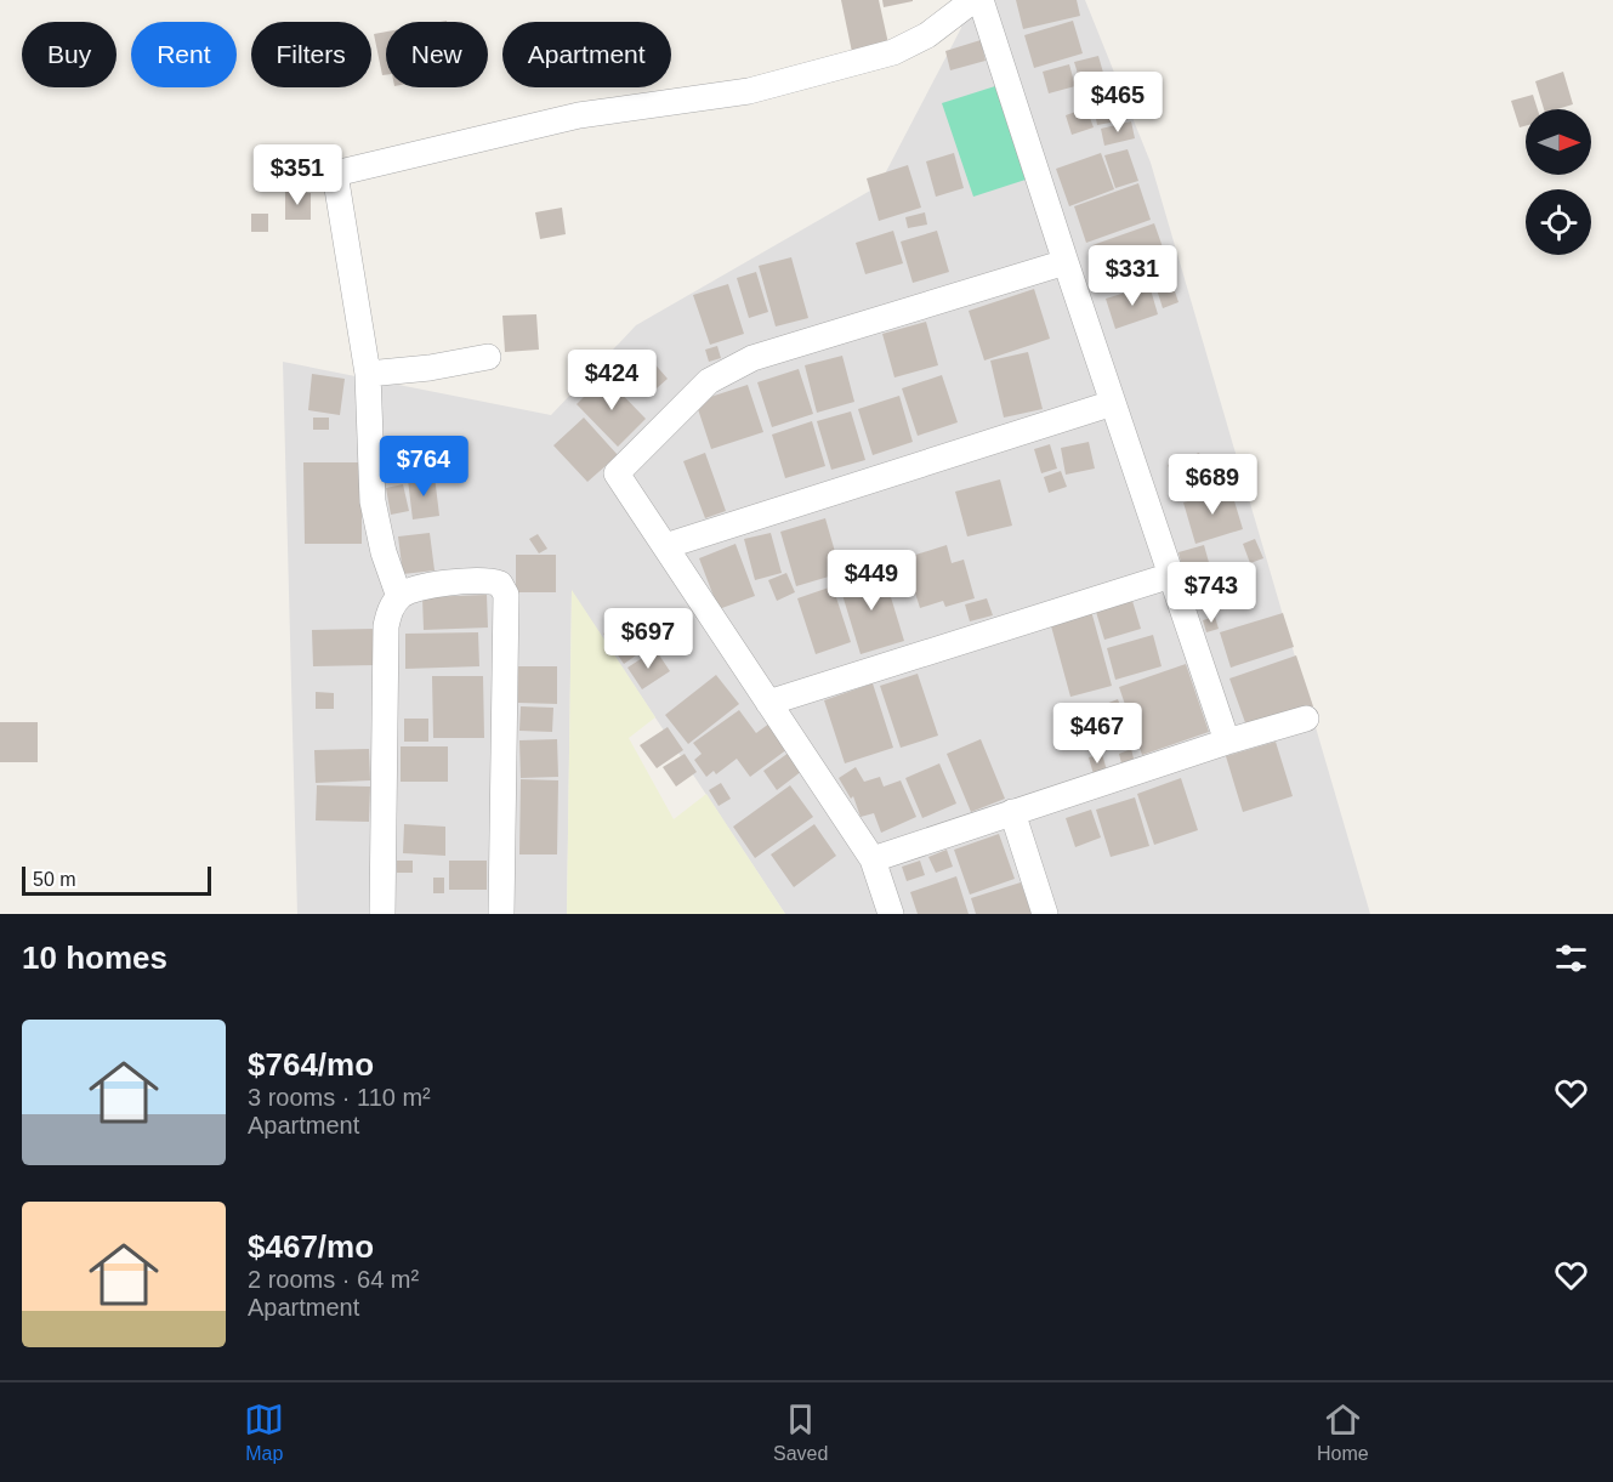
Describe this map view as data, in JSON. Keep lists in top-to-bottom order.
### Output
{
  "scale_bar": "50 m",
  "north": "right",
  "page": {
    "chip": [
      "Buy",
      "Rent",
      "Filters",
      "New",
      "Apartment"
    ],
    "price": [
      "$465",
      "$351",
      "$331",
      "$424",
      "$764",
      "$689",
      "$449",
      "$743",
      "$697",
      "$467"
    ],
    "scale": "50 m",
    "heading": "10 homes",
    "list": [
      {
        "name": "$764/mo",
        "note": "3 rooms · 110 m² · Apartment"
      },
      {
        "name": "$467/mo",
        "note": "2 rooms · 64 m² · Apartment"
      }
    ],
    "tabs": ["Map", "Saved", "Home"]
  }
}
